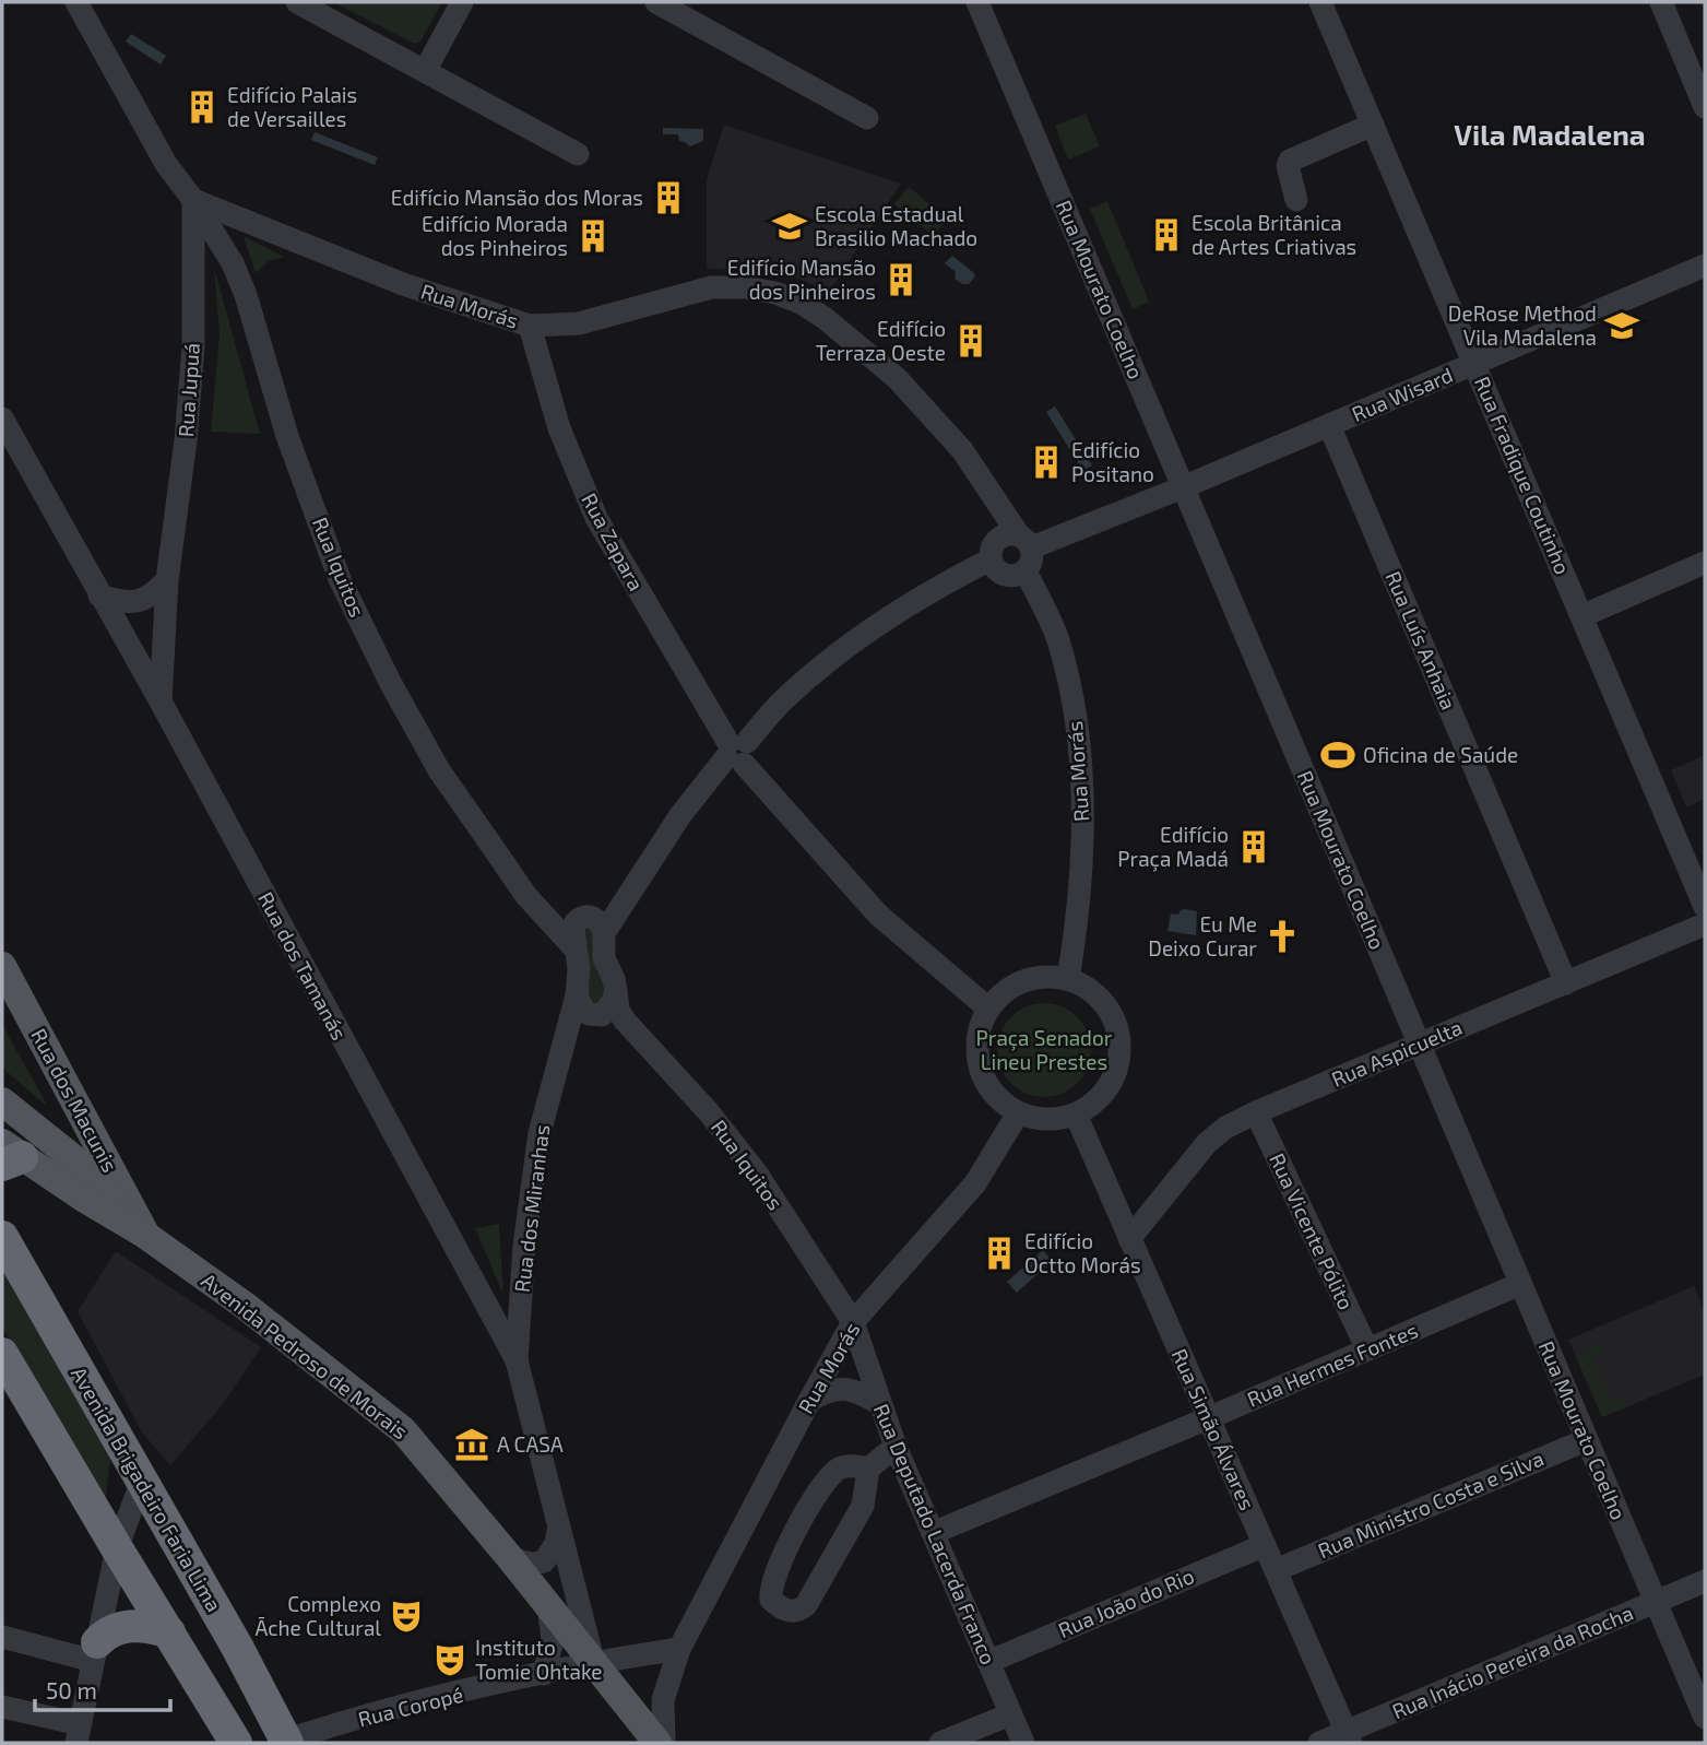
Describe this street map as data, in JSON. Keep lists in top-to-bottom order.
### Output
{
  "streets": {
    "highway": ["Avenida Brigadeiro Faria Lima"],
    "main road": ["Rua dos Macunis", "Avenida Pedroso de Morais"],
    "street": [
      "Rua Mourato Coelho",
      "Rua Morás",
      "Rua Jupuá",
      "Rua Wisard",
      "Rua Fradique Coutinho",
      "Rua Zapara",
      "Rua Iquitos",
      "Rua Luís Anhaia",
      "Rua dos Tamanás",
      "Rua Aspicuelta",
      "Rua dos Miranhas",
      "Rua Vicente Pólito",
      "Rua Hermes Fontes",
      "Rua Simão Álvares",
      "Rua Ministro Costa e Silva",
      "Rua Deputado Lacerda Franco",
      "Rua João do Rio",
      "Rua Inácio Pereira da Rocha",
      "Rua Coropé"
    ]
  },
  "crossings": [
    ["Rua Mourato Coelho", "Rua Wisard"],
    ["Rua Mourato Coelho", "Rua Aspicuelta"],
    ["Rua Mourato Coelho", "Rua Hermes Fontes"],
    ["Rua Mourato Coelho", "Rua Ministro Costa e Silva"],
    ["Rua Mourato Coelho", "Rua Inácio Pereira da Rocha"],
    ["Rua Morás", "Rua Jupuá"],
    ["Rua Morás", "Rua Zapara"],
    ["Rua Morás", "Rua Iquitos"],
    ["Rua Morás", "Rua Simão Álvares"],
    ["Rua Morás", "Rua Deputado Lacerda Franco"],
    ["Rua Jupuá", "Rua Iquitos"],
    ["Rua Jupuá", "Rua dos Tamanás"],
    ["Rua Wisard", "Rua Fradique Coutinho"],
    ["Rua Wisard", "Rua Luís Anhaia"],
    ["Rua Zapara", "Rua Simão Álvares"],
    ["Rua Iquitos", "Rua Deputado Lacerda Franco"],
    ["Rua Luís Anhaia", "Rua Aspicuelta"],
    ["Rua dos Tamanás", "Rua dos Miranhas"],
    ["Rua dos Tamanás", "Avenida Pedroso de Morais"],
    ["Rua dos Tamanás", "Rua Coropé"],
    ["Rua Aspicuelta", "Rua Vicente Pólito"],
    ["Rua Aspicuelta", "Rua Simão Álvares"],
    ["Rua dos Macunis", "Avenida Pedroso de Morais"],
    ["Rua Vicente Pólito", "Rua Hermes Fontes"],
    ["Avenida Pedroso de Morais", "Rua Coropé"],
    ["Rua Hermes Fontes", "Rua Simão Álvares"],
    ["Rua Hermes Fontes", "Rua Deputado Lacerda Franco"],
    ["Rua Simão Álvares", "Rua Ministro Costa e Silva"],
    ["Rua Simão Álvares", "Rua João do Rio"],
    ["Rua Simão Álvares", "Rua Inácio Pereira da Rocha"],
    ["Avenida Brigadeiro Faria Lima", "Rua Coropé"],
    ["Rua Deputado Lacerda Franco", "Rua João do Rio"]
  ],
  "districts": ["Vila Madalena"],
  "parks": ["Praça Senador Lineu Prestes"],
  "places": {
    "building": [
      "Edifício Palais de Versailles",
      "Edifício Mansão dos Moras",
      "Escola Britânica de Artes Criativas",
      "Edifício Morada dos Pinheiros",
      "Edifício Mansão dos Pinheiros",
      "Edifício Terraza Oeste",
      "Edifício Positano",
      "Edifício Praça Madá",
      "Edifício Octto Morás"
    ],
    "school or university": ["Escola Estadual Brasilio Machado", "DeRose Method Vila Madalena"],
    "sports": ["Oficina de Saúde"],
    "church": ["Eu Me Deixo Curar"],
    "museum": ["A CASA"],
    "theatre": ["Complexo Āche Cultural", "Instituto Tomie Ohtake"]
  },
  "scale_bar": "50 m"
}
